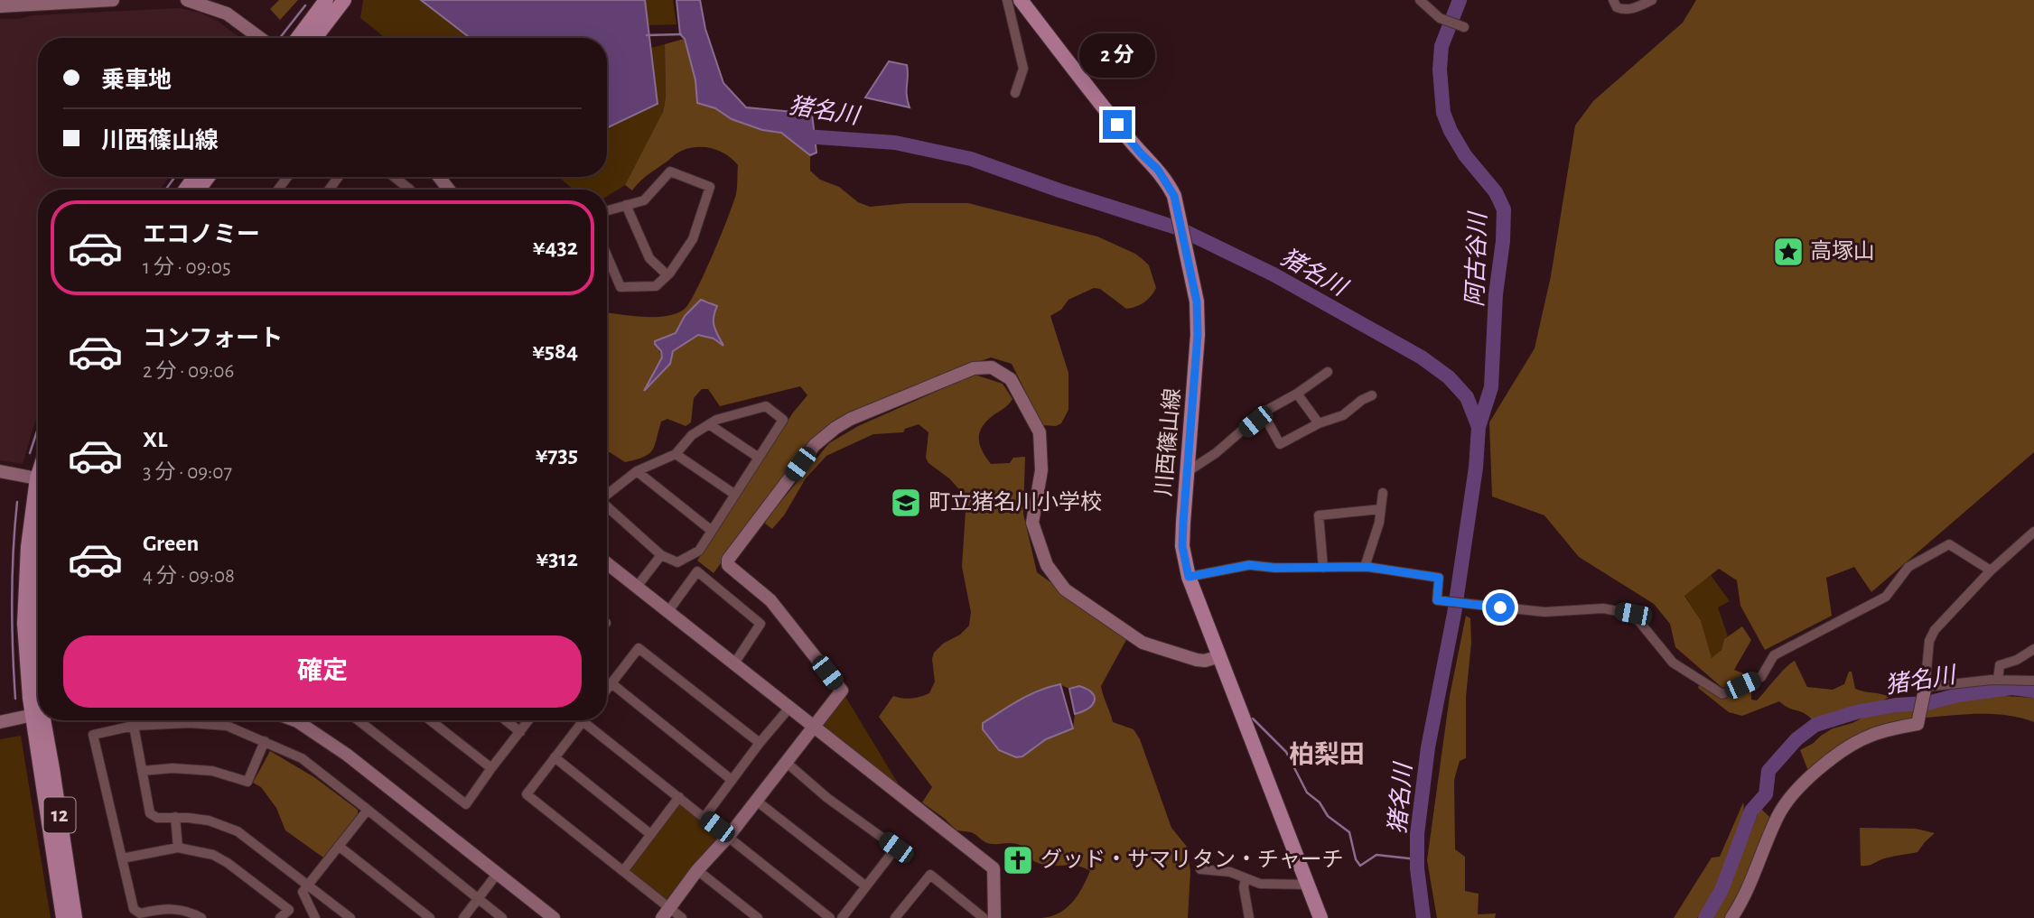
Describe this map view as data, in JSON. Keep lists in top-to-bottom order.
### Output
{
  "streets": {
    "main road": ["川西篠山線", "12"]
  },
  "districts": ["柏梨田"],
  "water": ["猪名川", "阿古谷川"],
  "places": {
    "place": ["高塚山"],
    "school or university": ["町立猪名川小学校"],
    "church": ["グッド・サマリタン・チャーチ"]
  },
  "page": {
    "bubble": "2 分",
    "banner": ["乗車地", "川西篠山線"],
    "list": [
      {
        "name": "エコノミー",
        "note": "1 分 · 09:05",
        "value": "¥432"
      },
      {
        "name": "コンフォート",
        "note": "2 分 · 09:06",
        "value": "¥584"
      },
      {
        "name": "XL",
        "note": "3 分 · 09:07",
        "value": "¥735"
      },
      {
        "name": "Green",
        "note": "4 分 · 09:08",
        "value": "¥312"
      }
    ],
    "buttons": "確定"
  }
}
